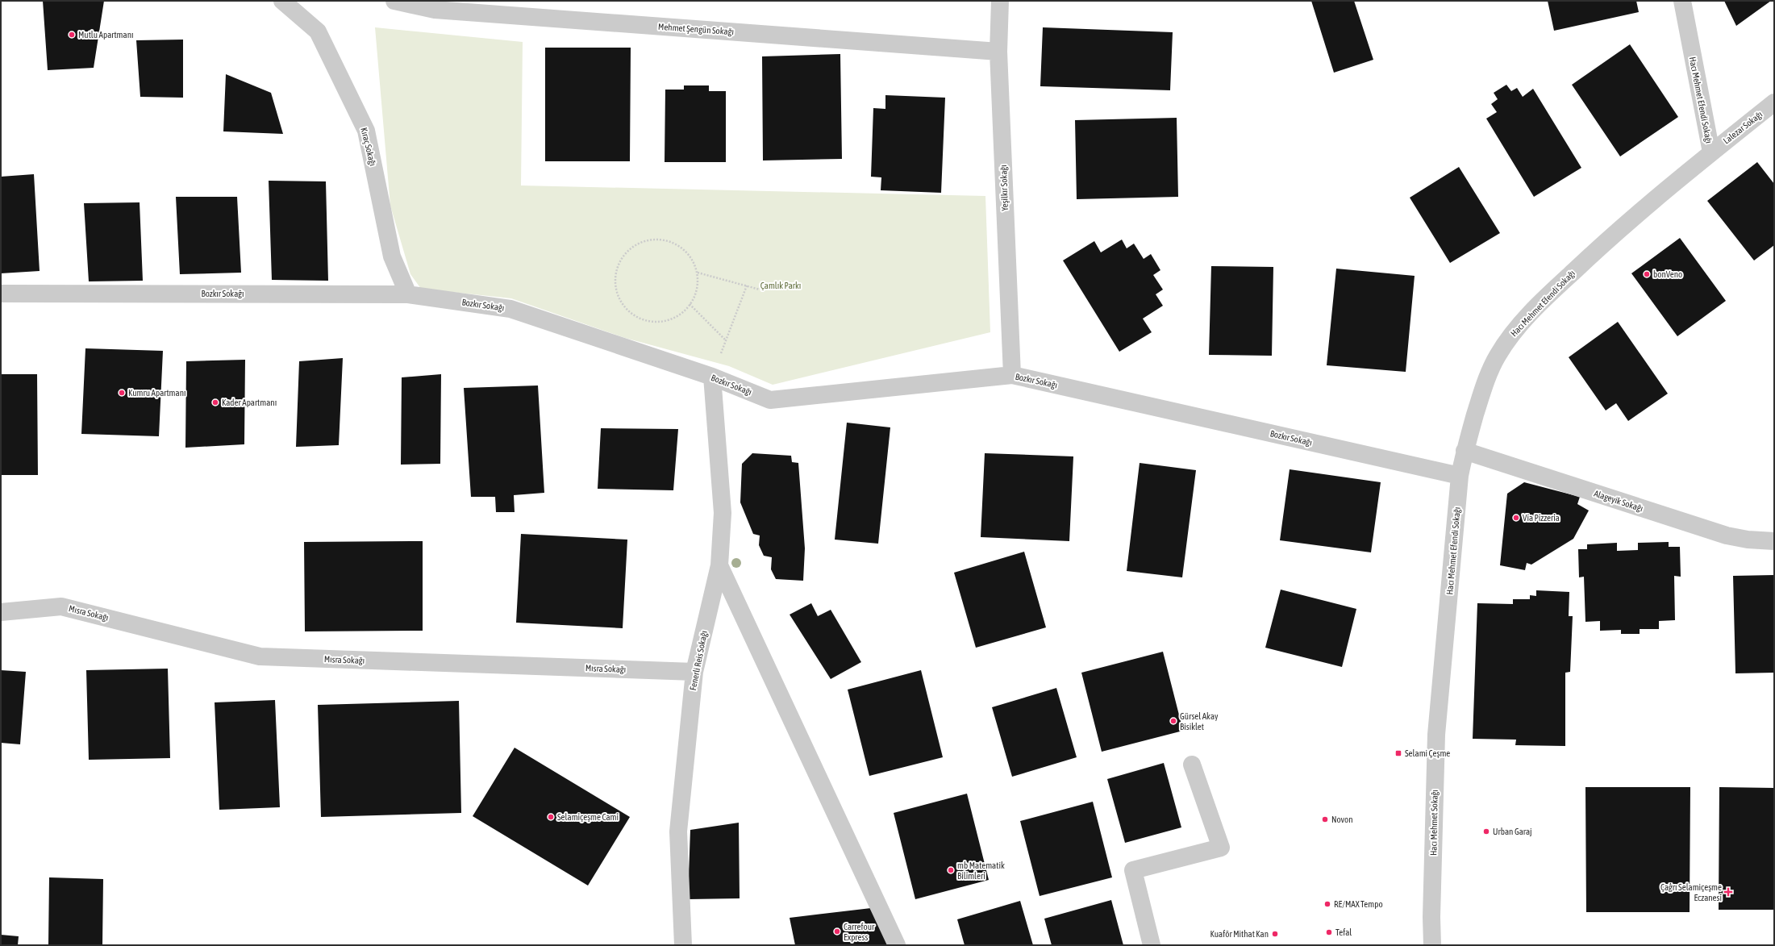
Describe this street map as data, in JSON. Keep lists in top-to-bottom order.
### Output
{
  "streets": {
    "street": [
      "Mehmet Şengün Sokağı",
      "Hacı Mehmet Efendi Sokağı",
      "Lalezar Sokağı",
      "Kıraç Sokağı",
      "Yeşilkır Sokağı",
      "Bozkır Sokağı",
      "Alageyik Sokağı",
      "Mısra Sokağı",
      "Fenerli Reis Sokağı",
      "Hacı Mehmet Sokağı"
    ]
  },
  "crossings": [
    ["Mehmet Şengün Sokağı", "Yeşilkır Sokağı"],
    ["Hacı Mehmet Efendi Sokağı", "Lalezar Sokağı"],
    ["Hacı Mehmet Efendi Sokağı", "Bozkır Sokağı"],
    ["Hacı Mehmet Efendi Sokağı", "Alageyik Sokağı"],
    ["Hacı Mehmet Efendi Sokağı", "Hacı Mehmet Sokağı"],
    ["Kıraç Sokağı", "Bozkır Sokağı"],
    ["Yeşilkır Sokağı", "Bozkır Sokağı"],
    ["Bozkır Sokağı", "Fenerli Reis Sokağı"],
    ["Mısra Sokağı", "Fenerli Reis Sokağı"]
  ],
  "parks": ["Çamlık Parkı"],
  "places": {
    "other": [
      "Mutlu Apartmanı",
      "bonVeno",
      "Kumru Apartmanı",
      "Kader Apartmanı",
      "Via Pizzeria",
      "Gürsel Akay Bisiklet",
      "Selamiçeşme Cami",
      "Novon",
      "Urban Garaj",
      "mb Matematik Bilimleri",
      "RE/MAX Tempo",
      "Carrefour Express",
      "Tefal",
      "Kuaför Mithat Kan"
    ],
    "transit": ["Selami Çeşme"],
    "health": ["Çağrı Selamiçeşme Eczanesi"]
  }
}
